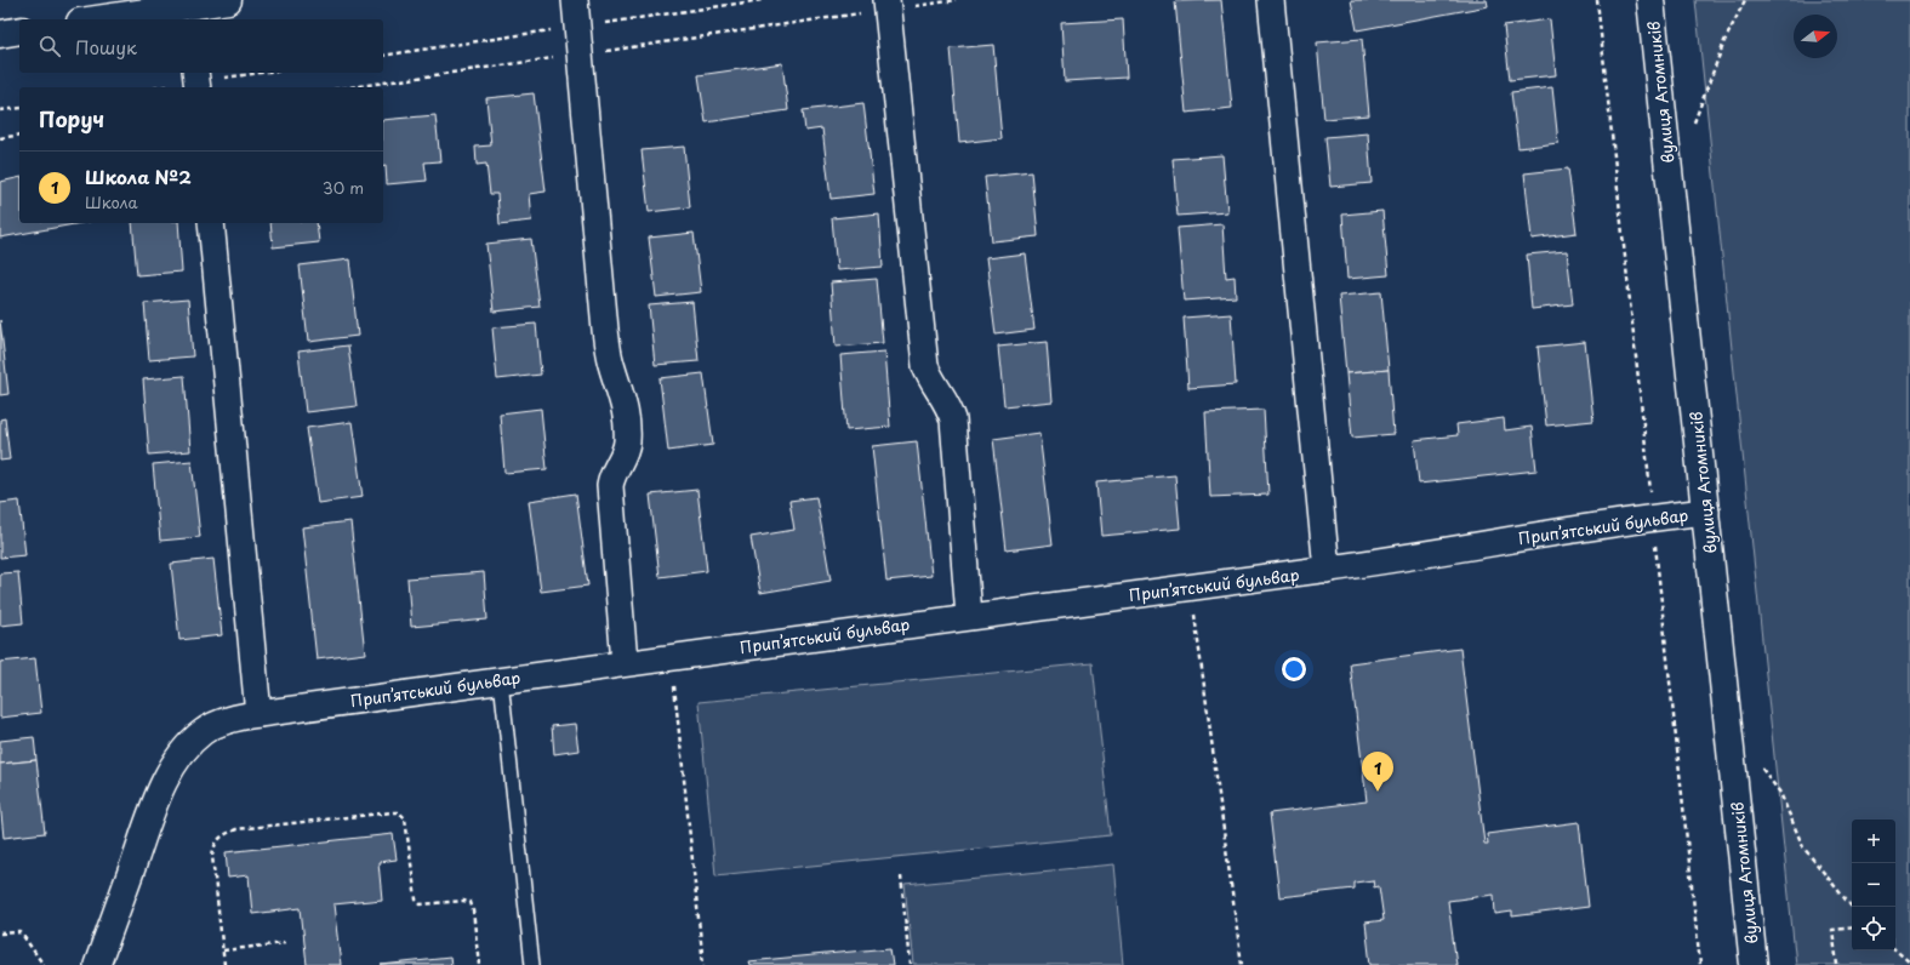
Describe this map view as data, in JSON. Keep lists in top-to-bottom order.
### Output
{
  "streets": {
    "street": ["вулиця Атомників", "Припʼятський бульвар"]
  },
  "crossings": [
    ["вулиця Атомників", "Припʼятський бульвар"]
  ],
  "north": "right",
  "page": {
    "search": "Пошук",
    "heading": "Поруч",
    "list": [
      {
        "mark": "1",
        "name": "Школа №2",
        "note": "Школа",
        "value": "30 m"
      }
    ],
    "pins": "1",
    "map_buttons": ["+", "−"]
  }
}
